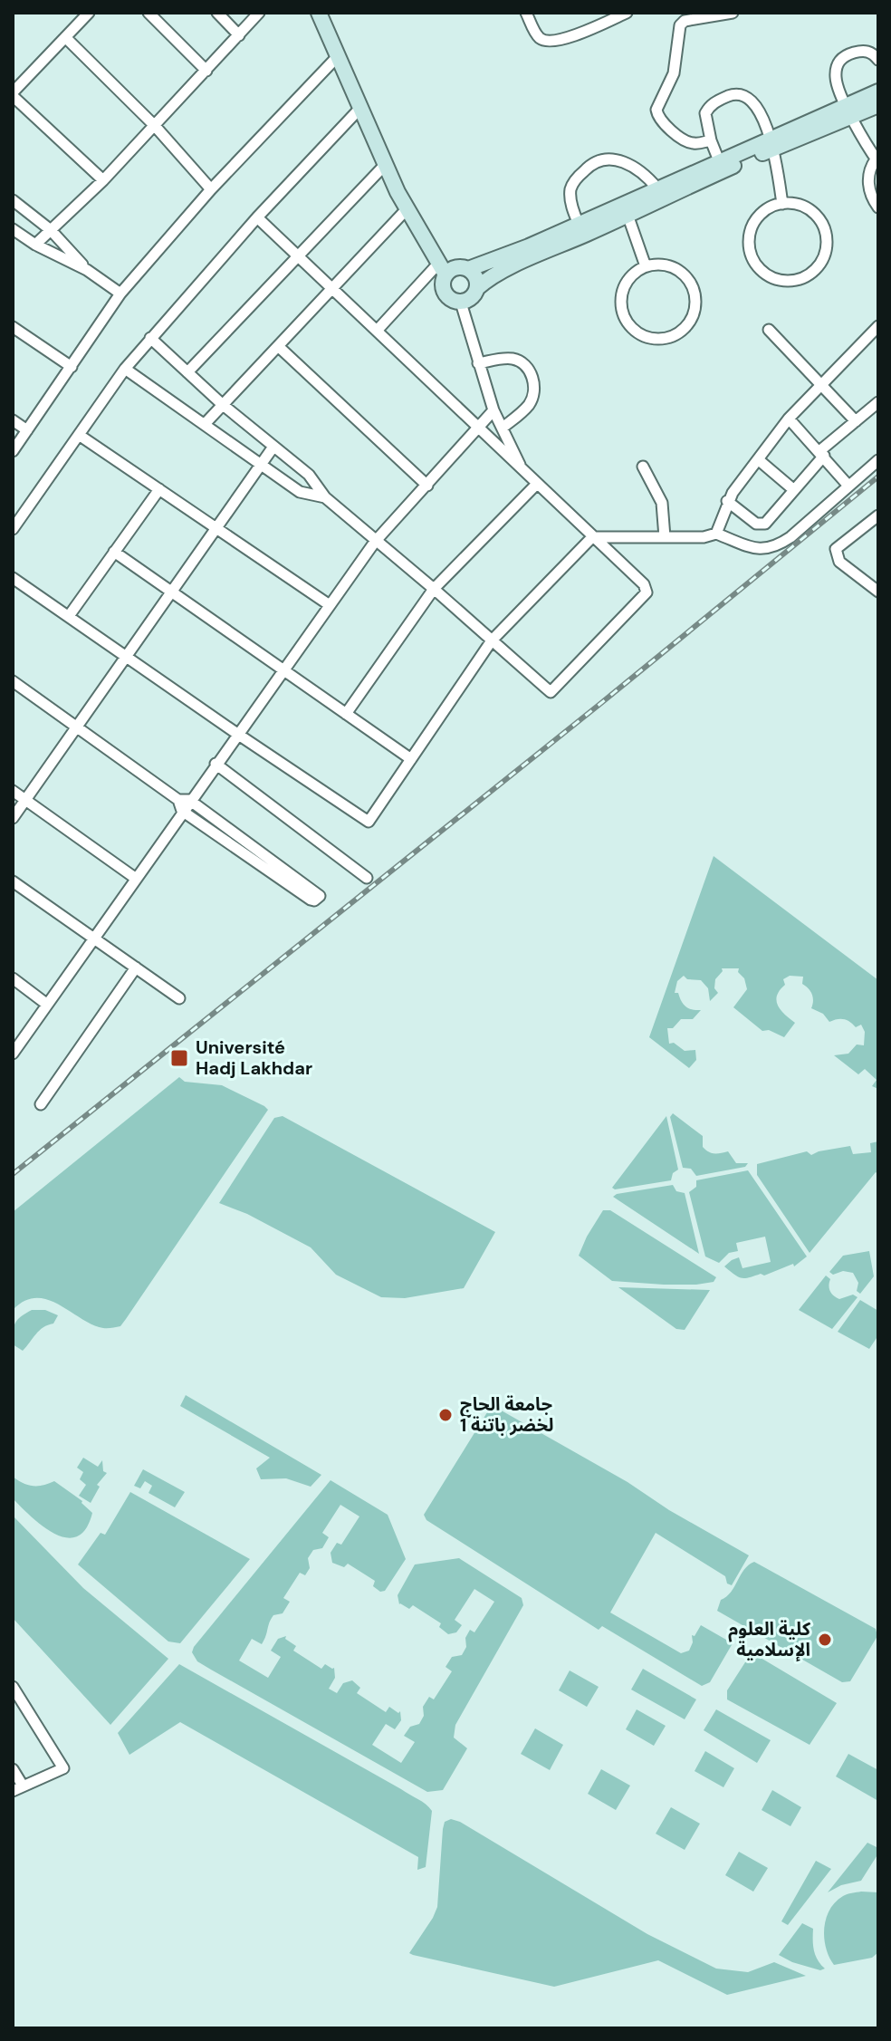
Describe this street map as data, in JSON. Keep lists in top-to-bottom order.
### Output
{
  "places": {
    "transit": ["Université Hadj Lakhdar"],
    "other": ["جامعة الحاج لخضر باتنة 1", "كلية العلوم الإسلامية"]
  }
}
